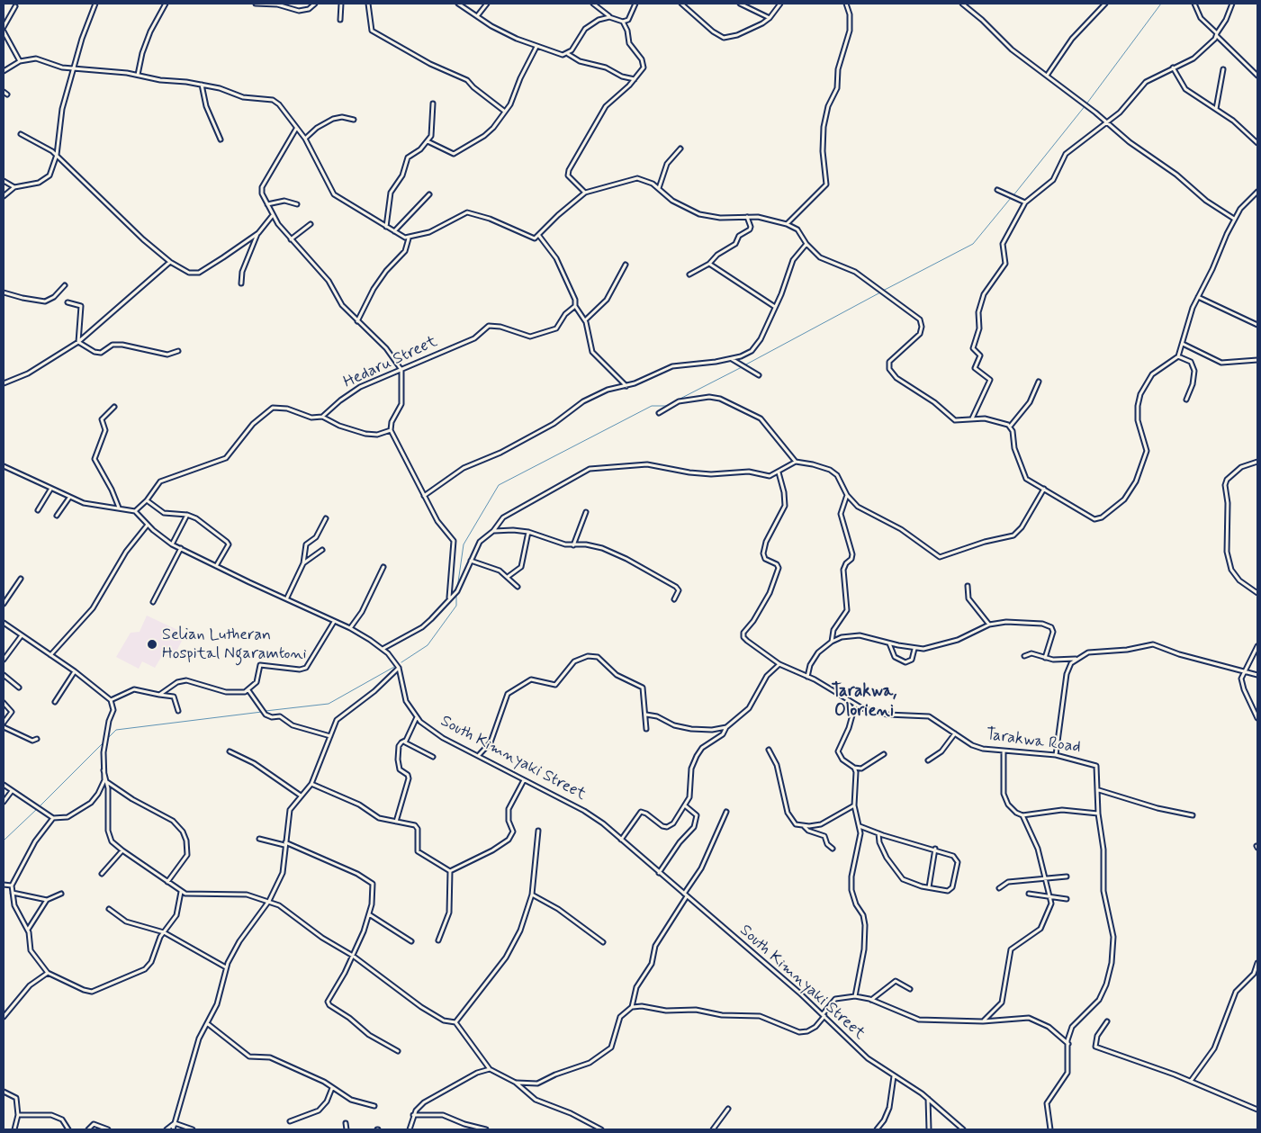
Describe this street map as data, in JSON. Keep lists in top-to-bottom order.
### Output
{
  "streets": {
    "street": ["Hedaru Street", "Tarakwa Road", "South Kimnyaki Street"]
  },
  "districts": ["Tarakwa, Olorieni"],
  "places": ["Selian Lutheran Hospital Ngaramtoni"]
}
